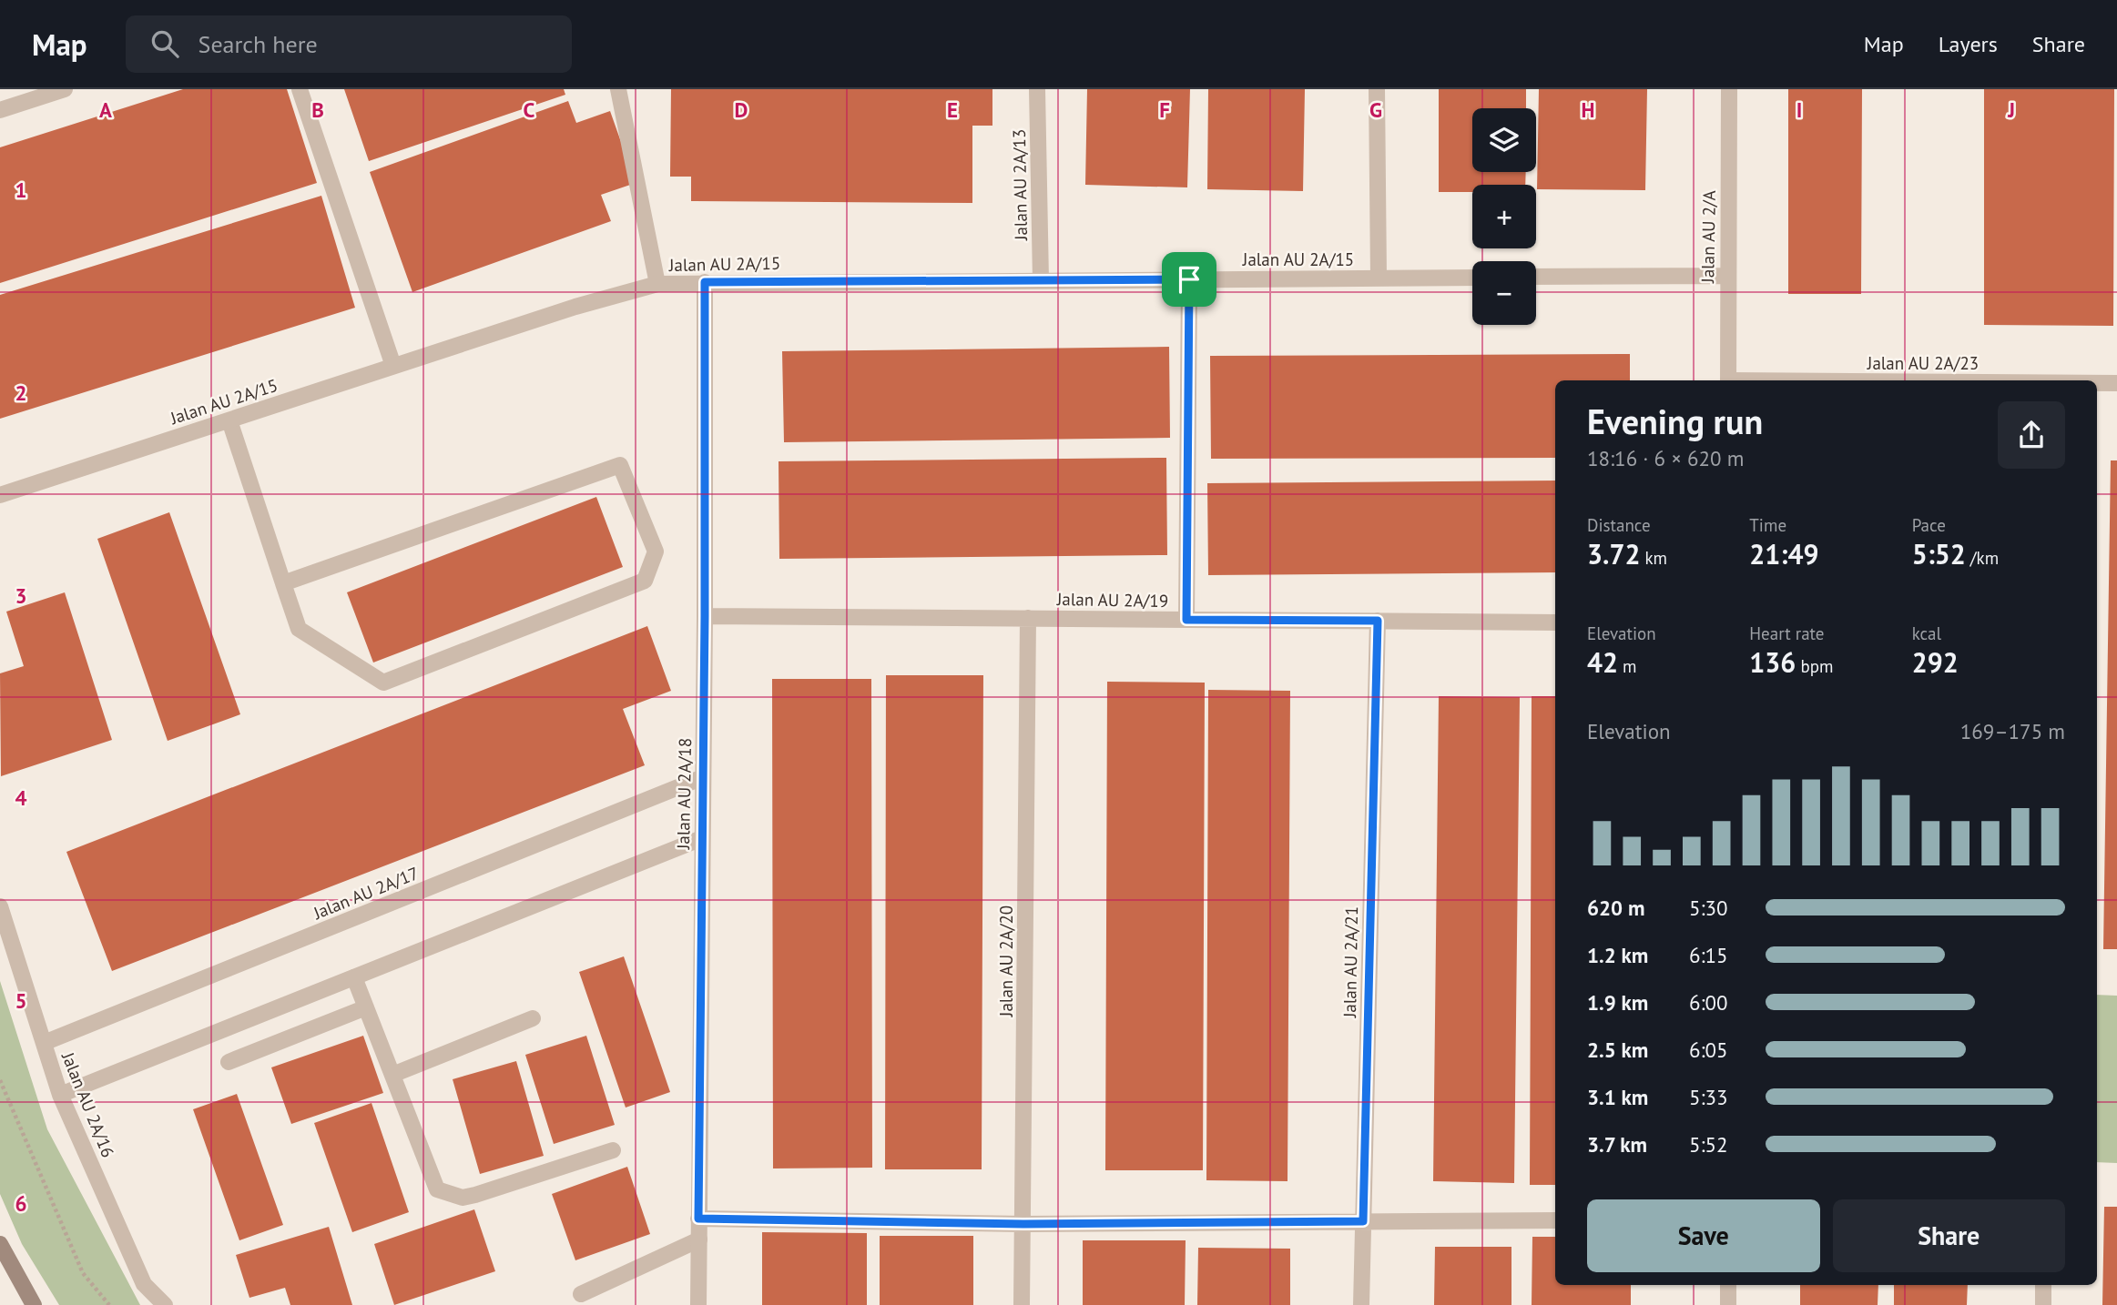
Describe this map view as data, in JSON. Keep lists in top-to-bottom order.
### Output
{
  "streets": {
    "street": [
      "Jalan AU 2A/13",
      "Jalan AU 2/A",
      "Jalan AU 2A/15",
      "Jalan AU 2A/23",
      "Jalan AU 2A/19",
      "Jalan AU 2A/18",
      "Jalan AU 2A/17",
      "Jalan AU 2A/20",
      "Jalan AU 2A/21",
      "Jalan AU 2A/16"
    ]
  },
  "crossings": [
    ["Jalan AU 2A/13", "Jalan AU 2A/15"],
    ["Jalan AU 2A/15", "Jalan AU 2A/18"],
    ["Jalan AU 2A/19", "Jalan AU 2A/18"],
    ["Jalan AU 2A/19", "Jalan AU 2A/20"],
    ["Jalan AU 2A/19", "Jalan AU 2A/21"],
    ["Jalan AU 2A/18", "Jalan AU 2A/17"],
    ["Jalan AU 2A/17", "Jalan AU 2A/16"]
  ],
  "page": {
    "header": "Map",
    "search": "Search here",
    "nav": ["Map", "Layers", "Share"],
    "map_buttons": ["+", "−"],
    "heading": ["Evening run", "18:16 · 6 × 620 m"],
    "stats": [
      ["Distance", "3.72 km"],
      ["Time", "21:49"],
      ["Pace", "5:52 /km"],
      ["Elevation", "42 m"],
      ["Heart rate", "136 bpm"],
      ["kcal", "292"]
    ],
    "chart": ["Elevation", "169–175 m"],
    "list": [
      {
        "name": "620 m",
        "note": "5:30"
      },
      {
        "name": "1.2 km",
        "note": "6:15"
      },
      {
        "name": "1.9 km",
        "note": "6:00"
      },
      {
        "name": "2.5 km",
        "note": "6:05"
      },
      {
        "name": "3.1 km",
        "note": "5:33"
      },
      {
        "name": "3.7 km",
        "note": "5:52"
      }
    ],
    "buttons": ["Save", "Share"]
  },
  "grid": {
    "columns": [
      "A",
      "B",
      "C",
      "D",
      "E",
      "F",
      "G",
      "H",
      "I",
      "J"
    ],
    "rows": [
      "1",
      "2",
      "3",
      "4",
      "5",
      "6"
    ]
  }
}
